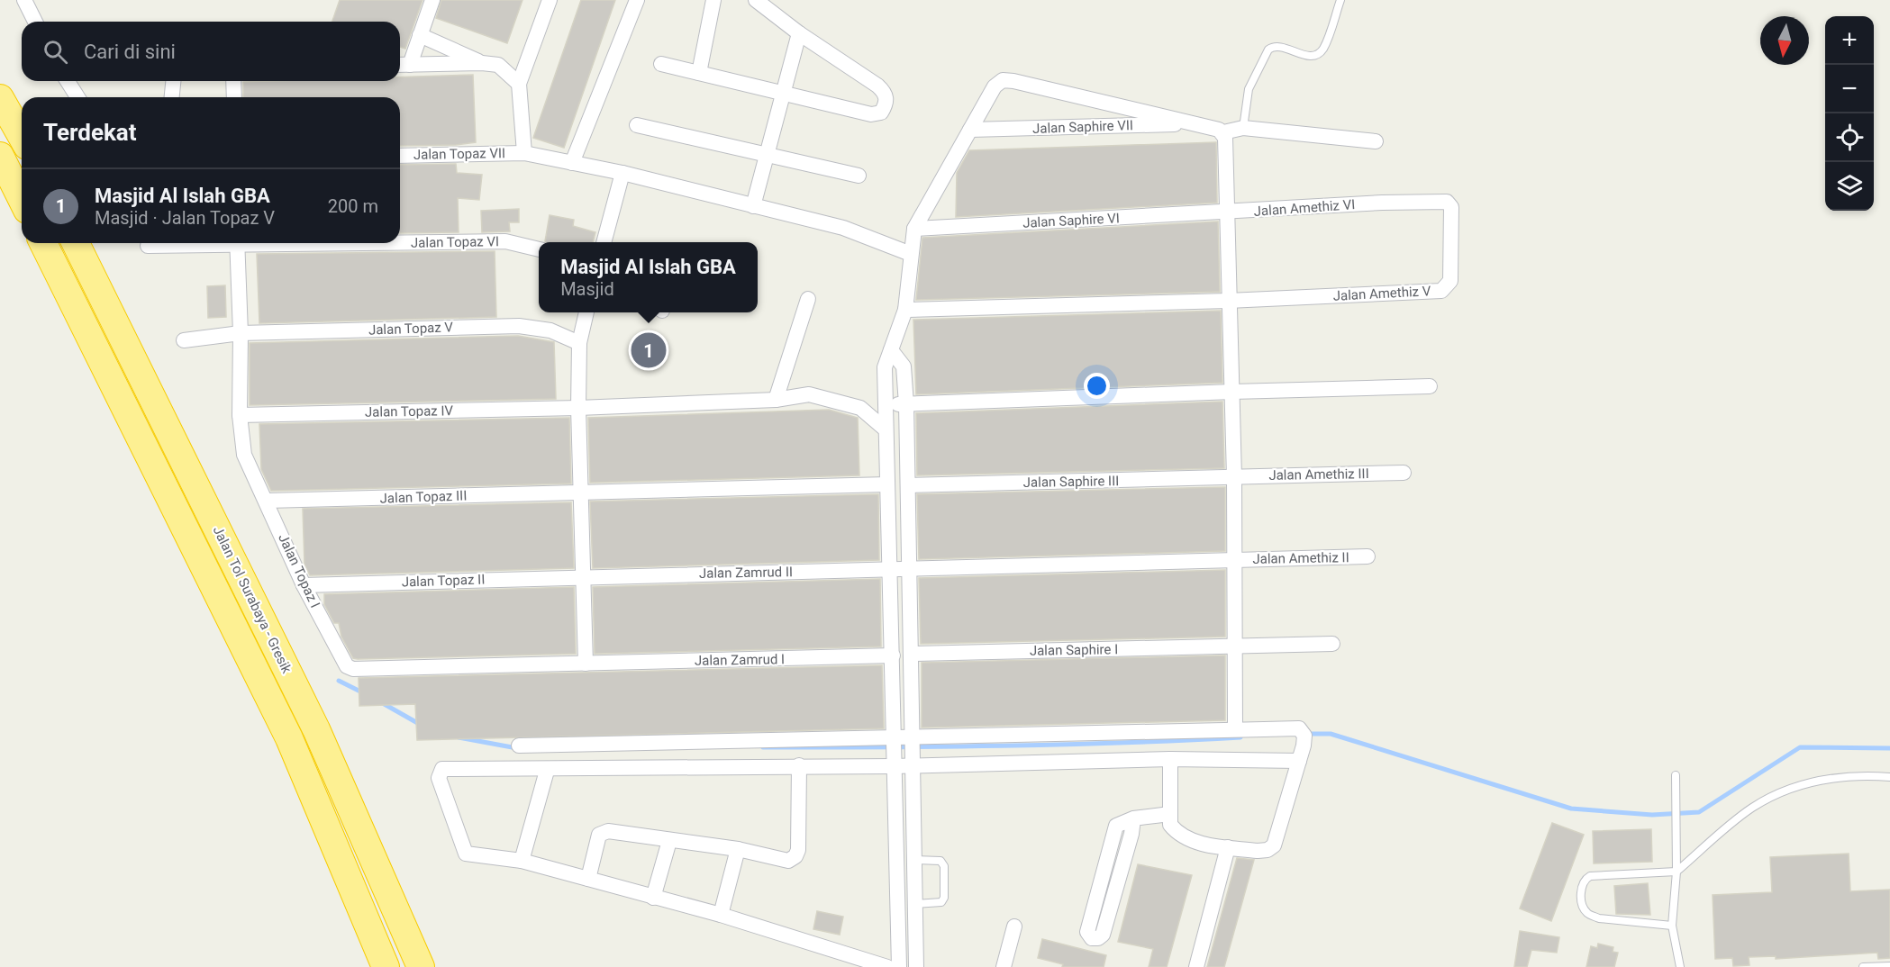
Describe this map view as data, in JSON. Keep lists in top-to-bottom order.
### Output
{
  "streets": {
    "highway": ["Jalan Tol Surabaya - Gresik"],
    "street": [
      "Jalan Saphire VII",
      "Jalan Topaz VII",
      "Jalan Amethiz VI",
      "Jalan Saphire VI",
      "Jalan Topaz VI",
      "Jalan Amethiz V",
      "Jalan Topaz V",
      "Jalan Topaz IV",
      "Jalan Amethiz III",
      "Jalan Saphire III",
      "Jalan Topaz III",
      "Jalan Amethiz II",
      "Jalan Topaz I",
      "Jalan Zamrud II",
      "Jalan Topaz II",
      "Jalan Saphire I",
      "Jalan Zamrud I"
    ]
  },
  "crossings": [
    ["Jalan Amethiz VI", "Jalan Saphire VI"],
    ["Jalan Amethiz VI", "Jalan Amethiz V"],
    ["Jalan Topaz V", "Jalan Topaz I"],
    ["Jalan Topaz IV", "Jalan Topaz I"],
    ["Jalan Amethiz III", "Jalan Saphire III"],
    ["Jalan Topaz III", "Jalan Topaz I"],
    ["Jalan Amethiz II", "Jalan Zamrud II"],
    ["Jalan Topaz I", "Jalan Topaz II"],
    ["Jalan Topaz I", "Jalan Zamrud I"],
    ["Jalan Zamrud II", "Jalan Topaz II"]
  ],
  "north": "bottom",
  "page": {
    "map_buttons": ["+", "−"],
    "search": "Cari di sini",
    "heading": "Terdekat",
    "list": [
      {
        "mark": "1",
        "name": "Masjid Al Islah GBA",
        "note": "Masjid · Jalan Topaz V",
        "value": "200 m"
      }
    ],
    "popup": ["Masjid Al Islah GBA", "Masjid"],
    "pins": "1"
  }
}
